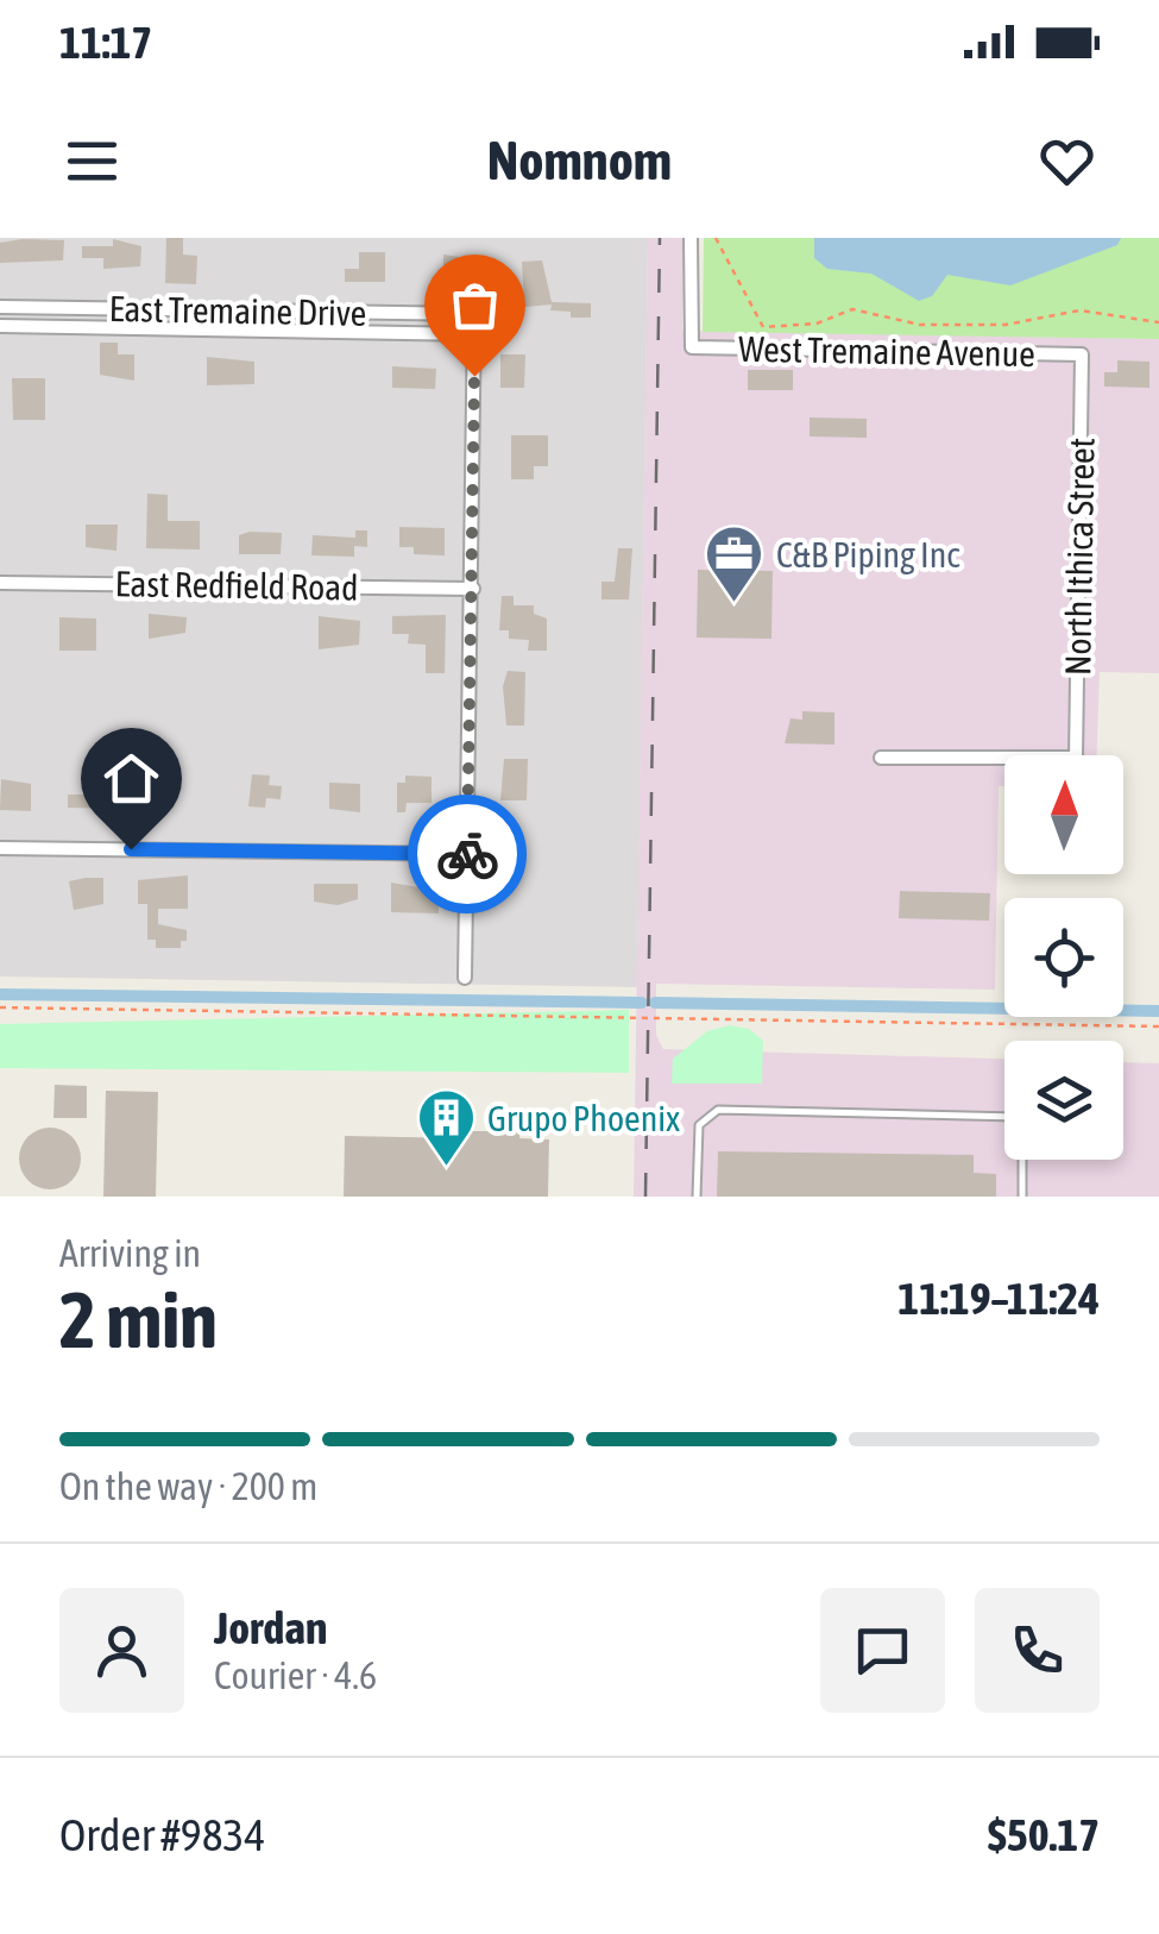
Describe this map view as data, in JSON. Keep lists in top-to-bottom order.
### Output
{
  "streets": {
    "street": [
      "East Tremaine Drive",
      "West Tremaine Avenue",
      "North Ithica Street",
      "East Redfield Road"
    ]
  },
  "crossings": [
    ["West Tremaine Avenue", "North Ithica Street"]
  ],
  "places": {
    "office": ["C&B Piping Inc"],
    "building": ["Grupo Phoenix"]
  },
  "north": "top",
  "page": {
    "status": "11:17",
    "header": "Nomnom",
    "heading": ["2 min", "Arriving in", "11:19–11:24"],
    "panel": [
      "Jordan",
      "Courier · 4.6",
      "Order #9834",
      "$50.17"
    ],
    "bar": "On the way · 200 m"
  }
}
